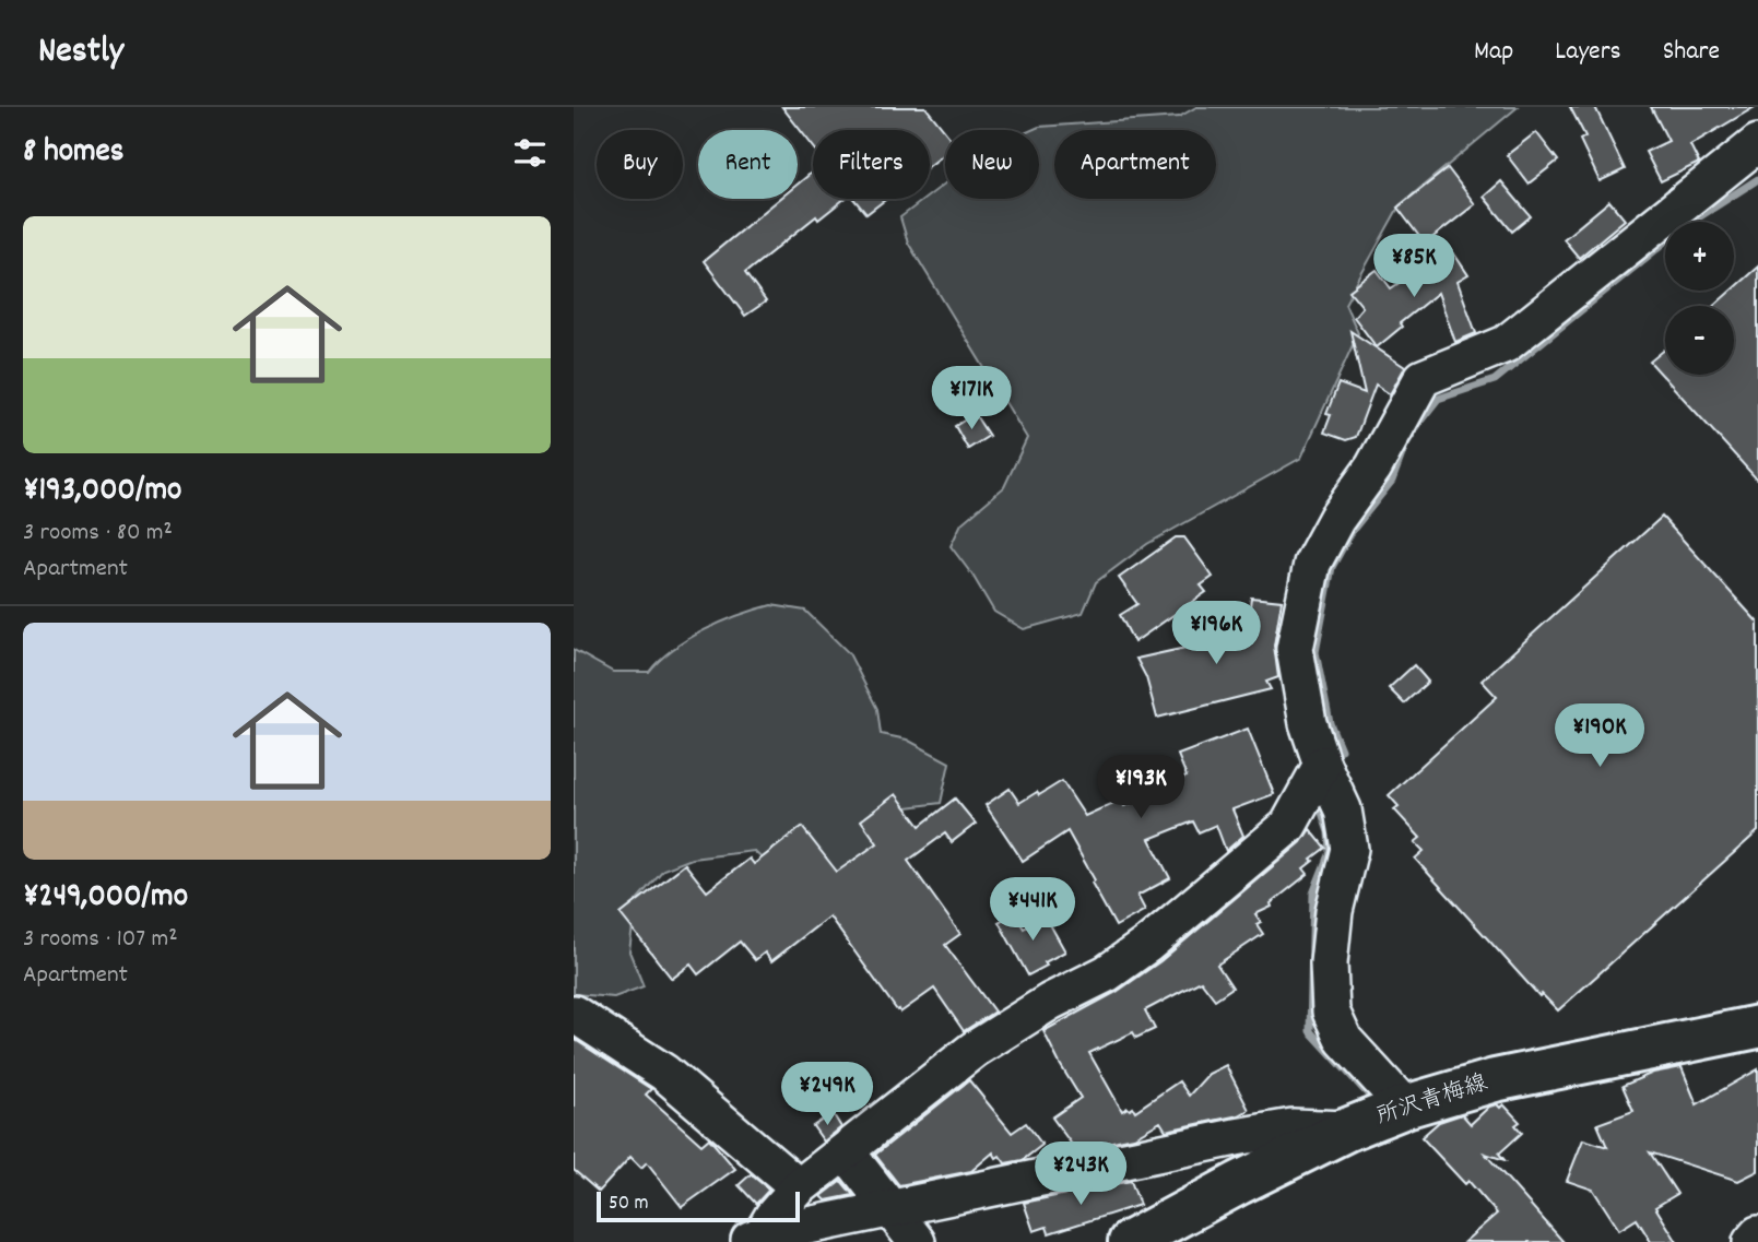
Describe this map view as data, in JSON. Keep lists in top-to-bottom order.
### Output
{
  "streets": {
    "main road": ["所沢青梅線"]
  },
  "scale_bar": "50 m",
  "page": {
    "header": "Nestly",
    "nav": ["Map", "Layers", "Share"],
    "heading": "8 homes",
    "chip": [
      "Buy",
      "Rent",
      "Filters",
      "New",
      "Apartment"
    ],
    "list": [
      {
        "name": "¥193,000/mo",
        "note": "3 rooms · 80 m² · Apartment"
      },
      {
        "name": "¥249,000/mo",
        "note": "3 rooms · 107 m² · Apartment"
      }
    ],
    "map_buttons": ["+", "−"],
    "price": [
      "¥85K",
      "¥171K",
      "¥196K",
      "¥190K",
      "¥193K",
      "¥441K",
      "¥249K",
      "¥243K"
    ],
    "scale": "50 m"
  }
}
